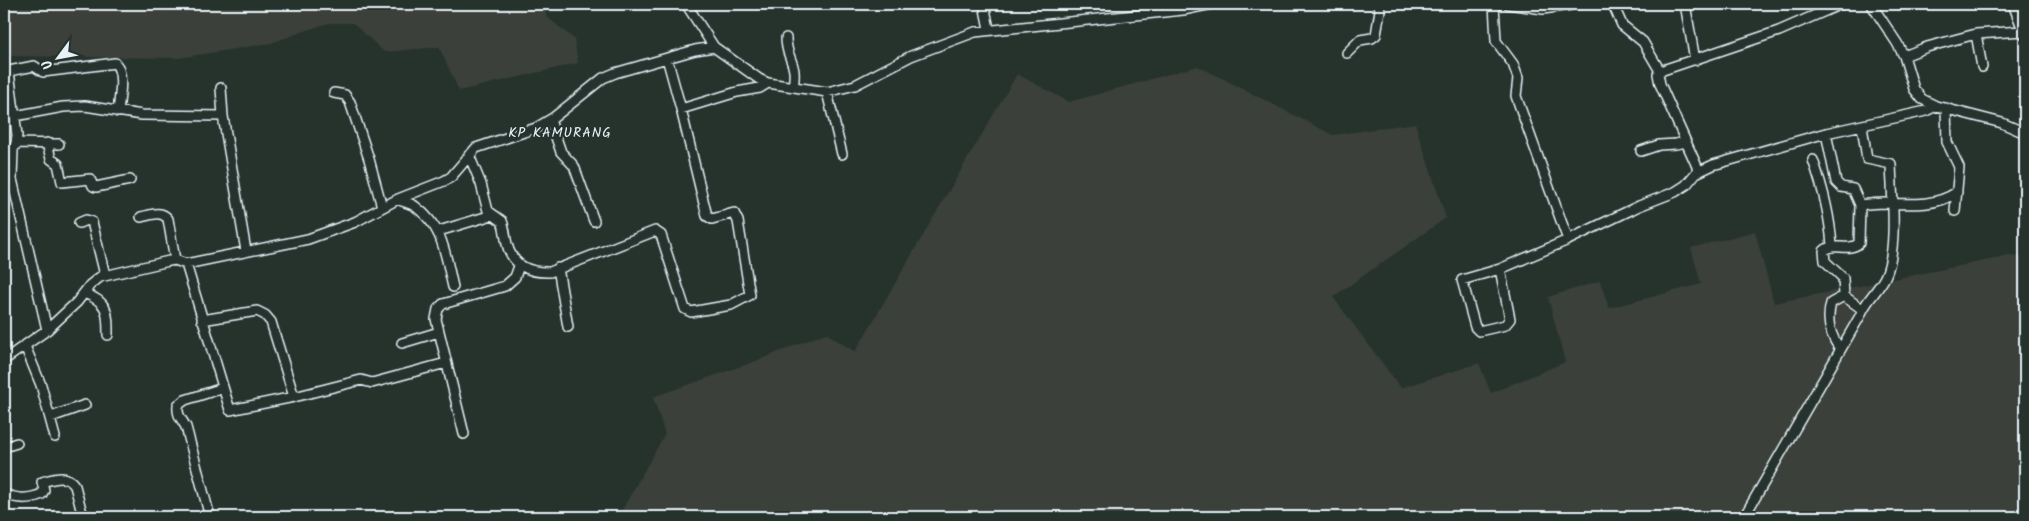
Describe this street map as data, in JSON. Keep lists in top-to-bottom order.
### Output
{
  "districts": ["KP KAMURANG"],
  "north": "bottom left"
}
